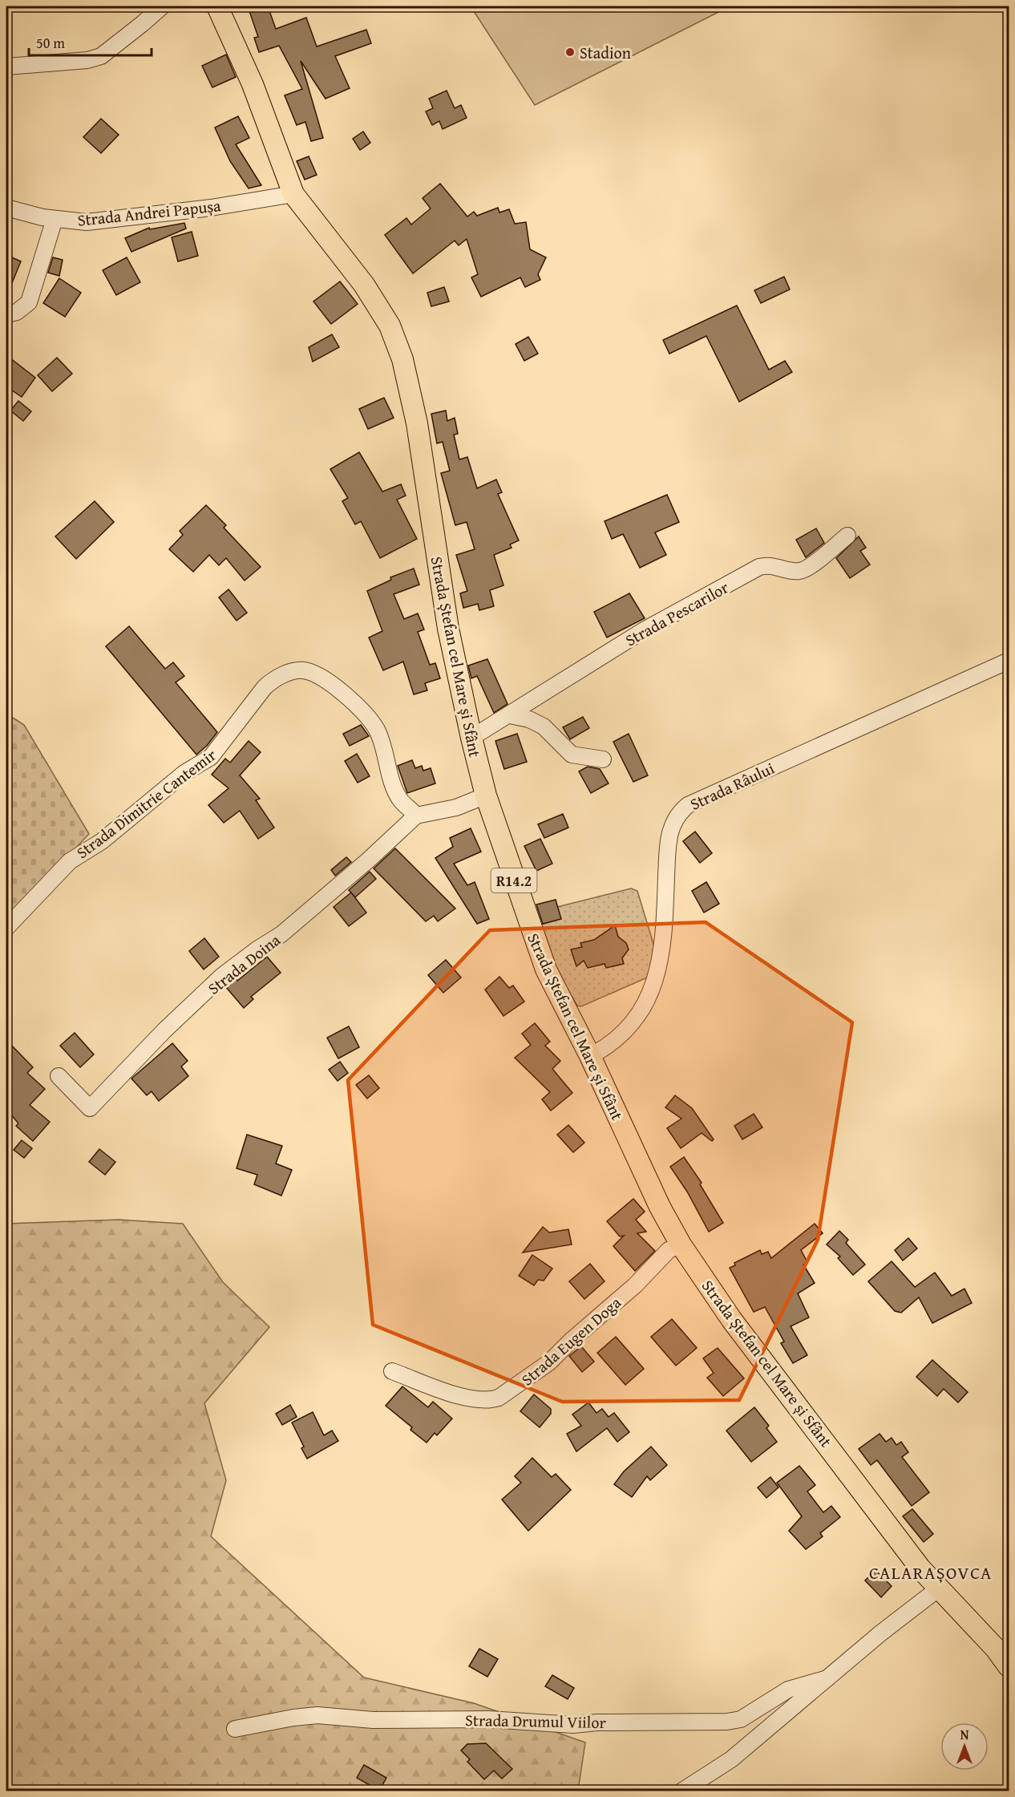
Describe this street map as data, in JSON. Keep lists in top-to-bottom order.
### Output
{
  "streets": {
    "main road": ["Strada Ștefan cel Mare și Sfânt", "R14.2"],
    "street": [
      "Strada Andrei Papușa",
      "Strada Pescarilor",
      "Strada Râului",
      "Strada Dimitrie Cantemir",
      "Strada Doina",
      "Strada Eugen Doga",
      "Strada Drumul Viilor"
    ]
  },
  "crossings": [
    ["Strada Andrei Papușa", "Strada Ștefan cel Mare și Sfânt"],
    ["Strada Pescarilor", "Strada Ștefan cel Mare și Sfânt"],
    ["Strada Ștefan cel Mare și Sfânt", "Strada Râului"],
    ["Strada Ștefan cel Mare și Sfânt", "Strada Eugen Doga"],
    ["Strada Ștefan cel Mare și Sfânt", "Strada Drumul Viilor"],
    ["Strada Dimitrie Cantemir", "Strada Doina"]
  ],
  "districts": ["CALARAȘOVCA"],
  "places": ["Stadion"],
  "scale_bar": "50 m",
  "north": "top"
}
